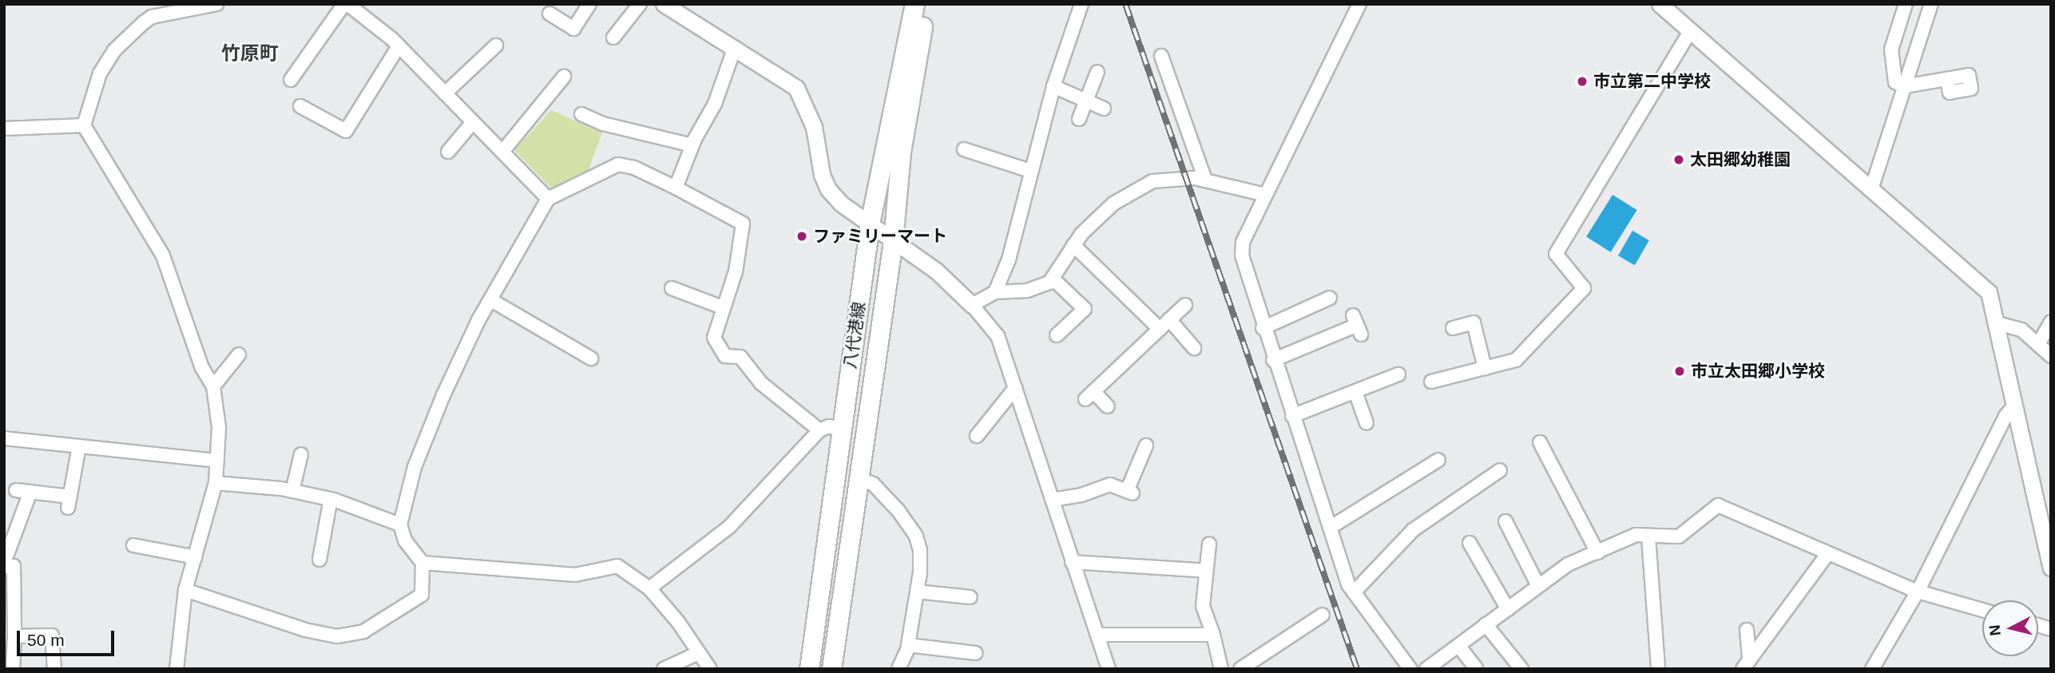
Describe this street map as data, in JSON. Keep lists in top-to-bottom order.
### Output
{
  "streets": {
    "main road": ["八代港線"]
  },
  "districts": ["竹原町"],
  "places": [
    "市立第二中学校",
    "太田郷幼稚園",
    "ファミリーマート",
    "市立太田郷小学校"
  ],
  "scale_bar": "50 m",
  "north": "left"
}
